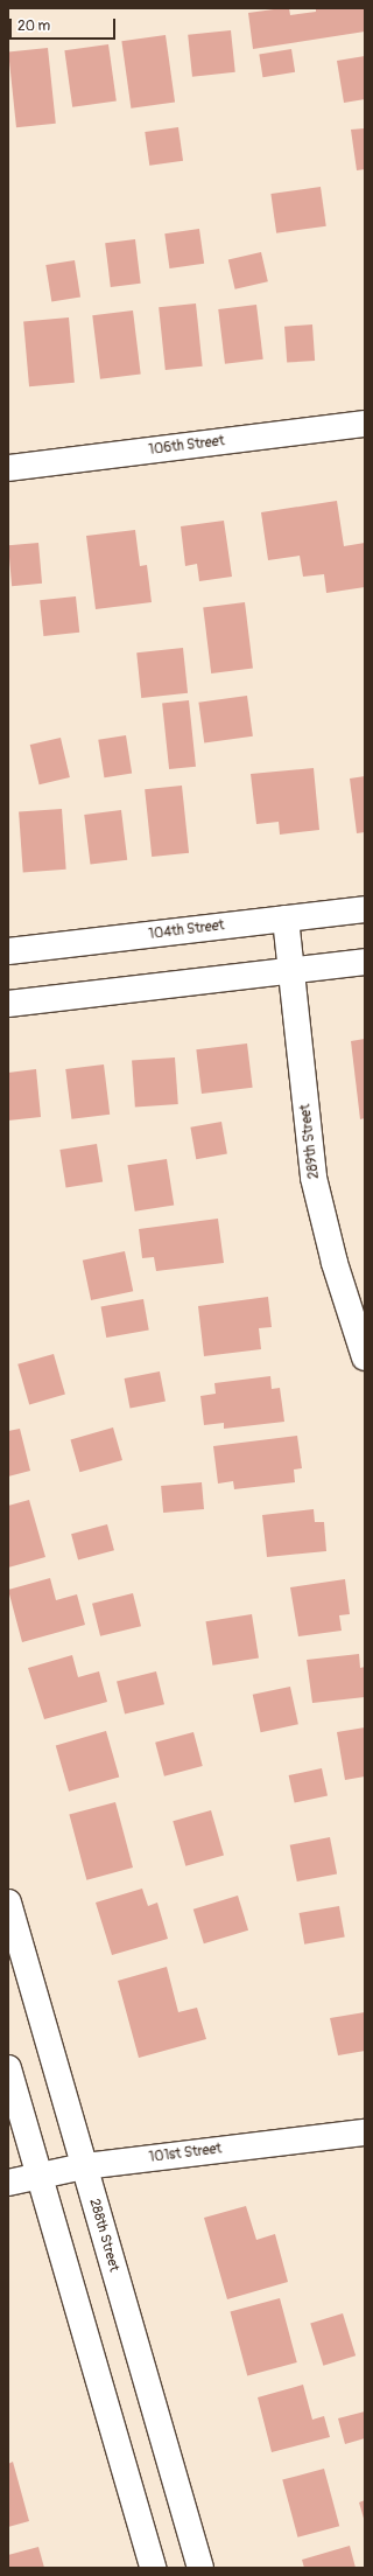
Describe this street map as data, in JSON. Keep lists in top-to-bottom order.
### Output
{
  "streets": {
    "street": [
      "106th Street",
      "104th Street",
      "289th Street",
      "101st Street",
      "288th Street"
    ]
  },
  "crossings": [
    ["104th Street", "289th Street"],
    ["101st Street", "288th Street"]
  ],
  "scale_bar": "20 m"
}
